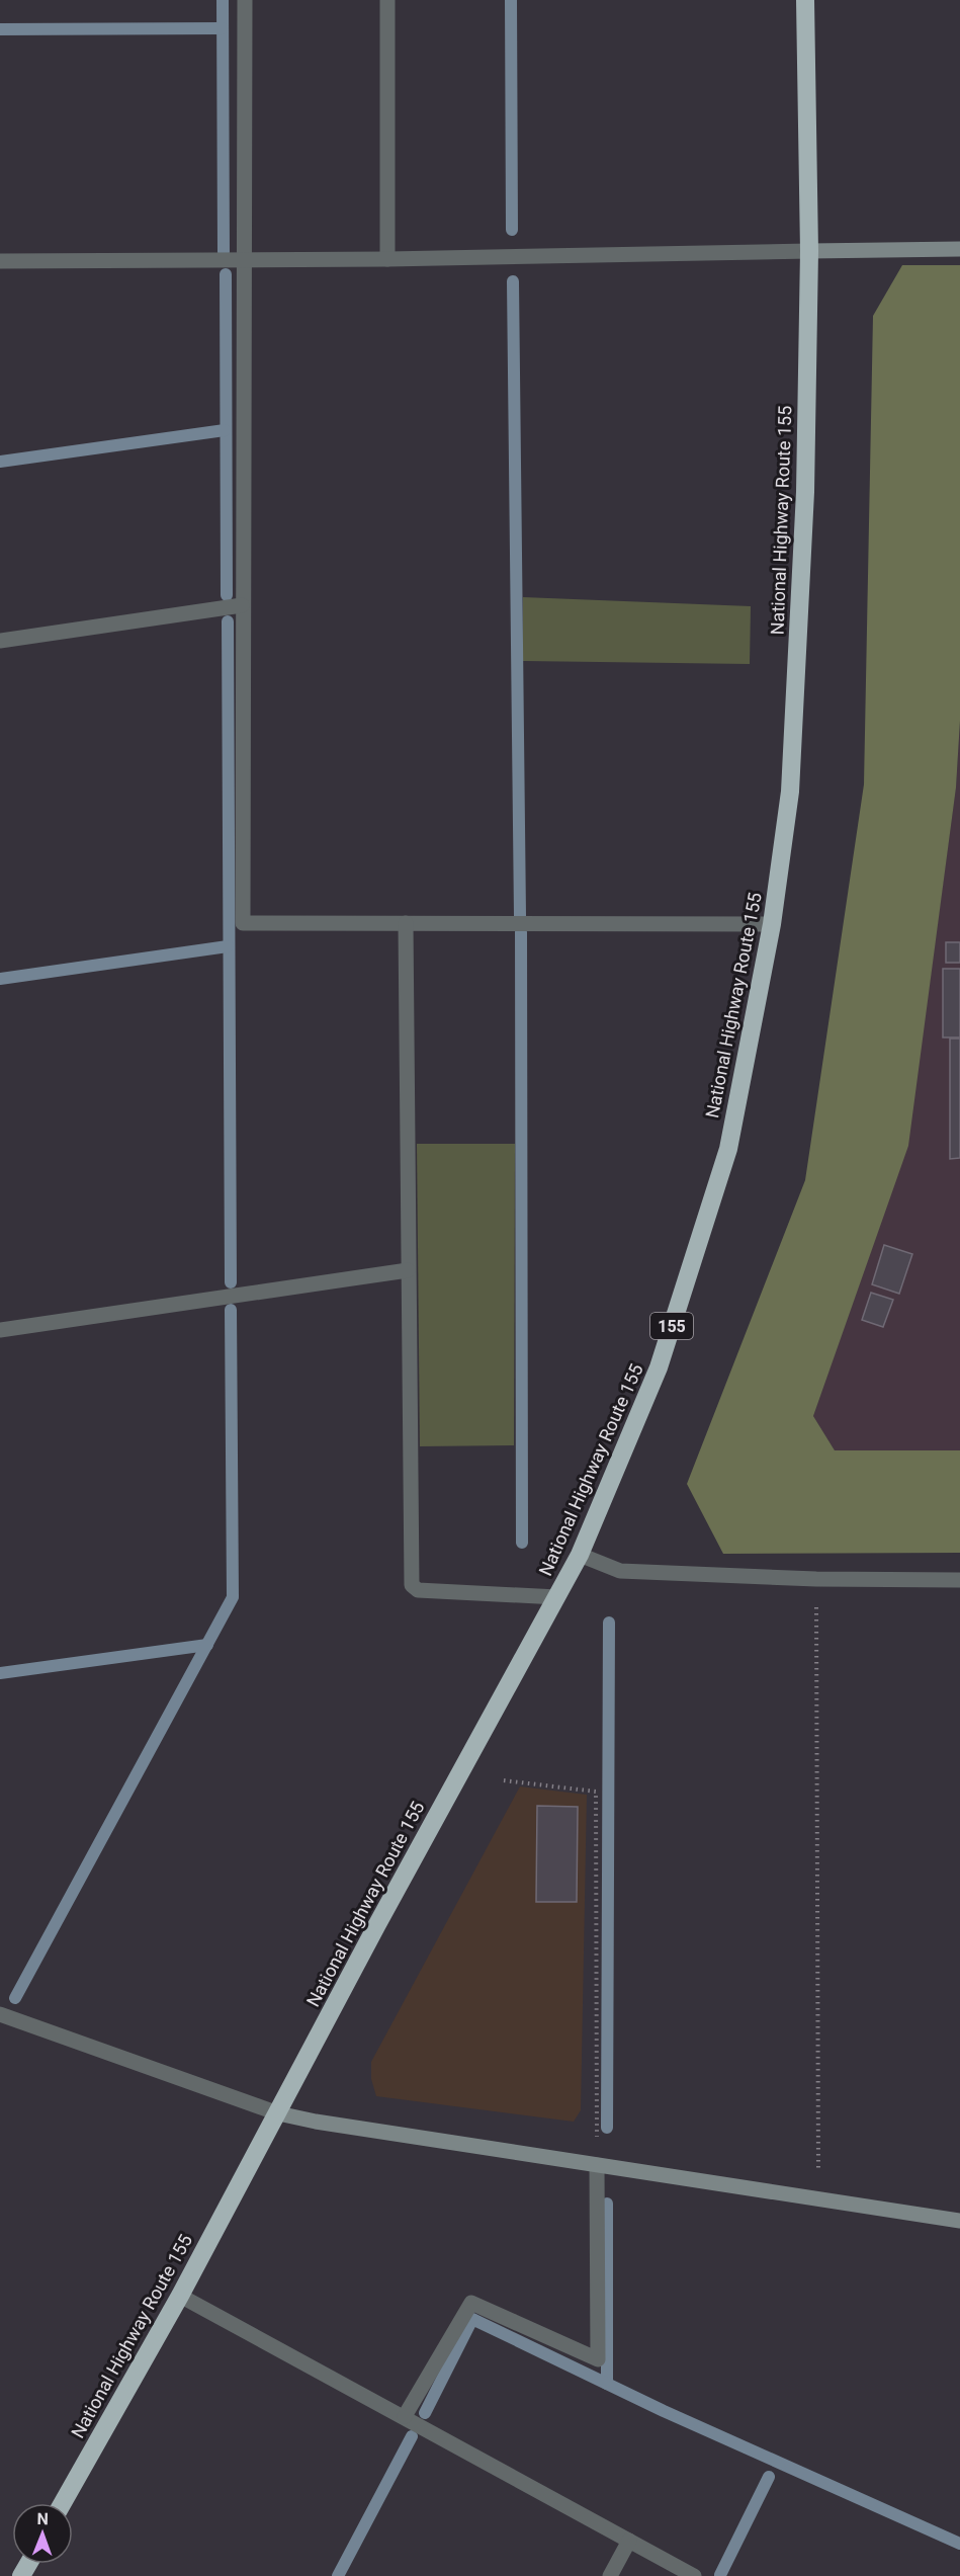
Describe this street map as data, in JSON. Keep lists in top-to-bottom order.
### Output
{
  "streets": {
    "highway": ["National Highway Route 155", "155"]
  },
  "north": "top"
}
